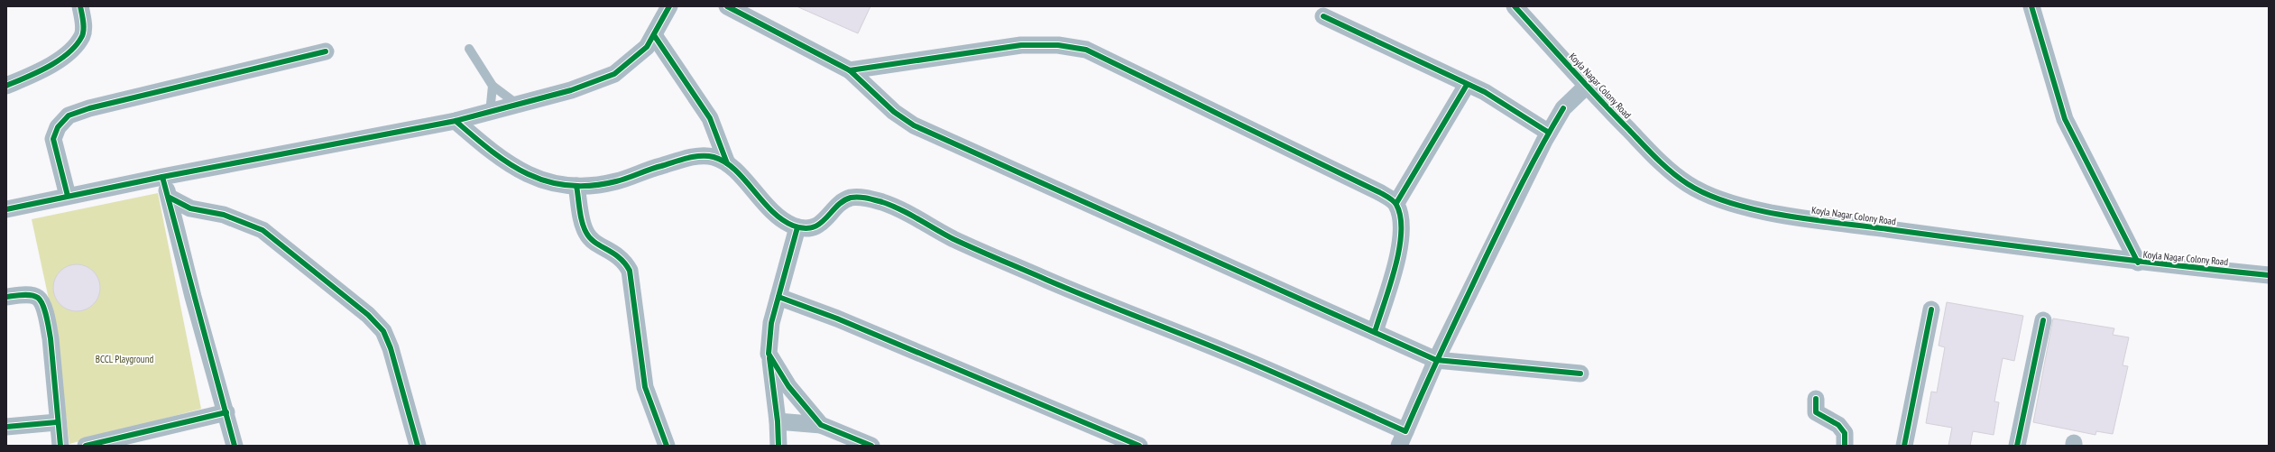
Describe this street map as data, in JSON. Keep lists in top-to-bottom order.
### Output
{
  "streets": {
    "street": ["Koyla Nagar Colony Road"]
  },
  "parks": ["BCCL Playground"]
}
